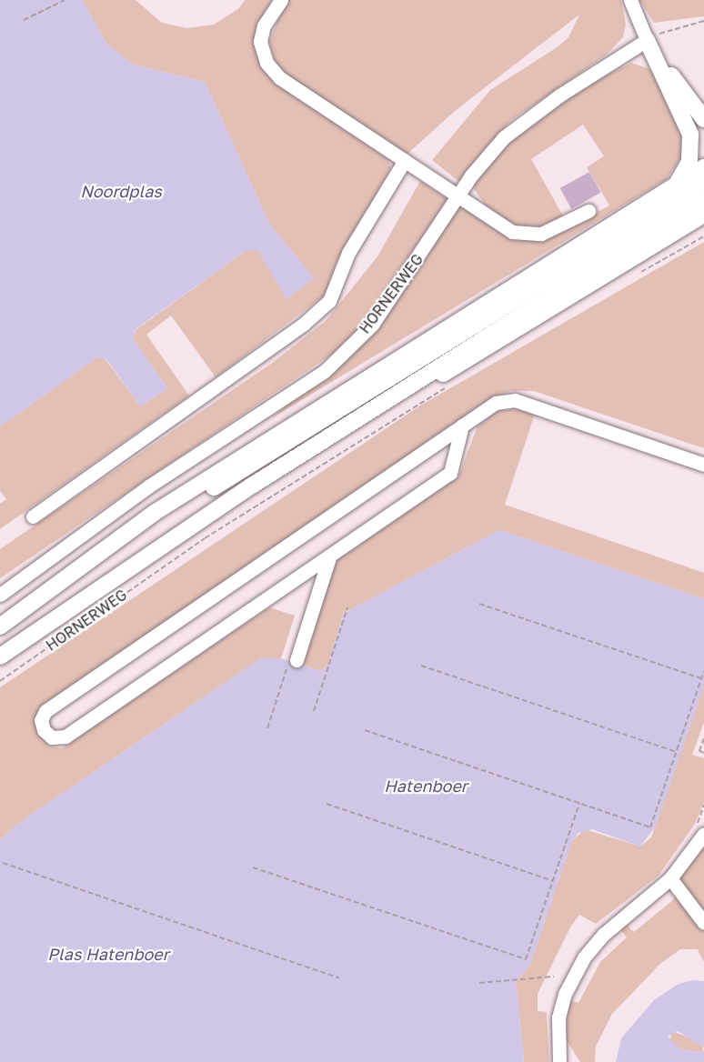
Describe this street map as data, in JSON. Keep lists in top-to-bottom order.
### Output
{
  "streets": {
    "main road": ["HORNERWEG"]
  },
  "water": ["Noordplas", "Hatenboer", "Plas Hatenboer"]
}
